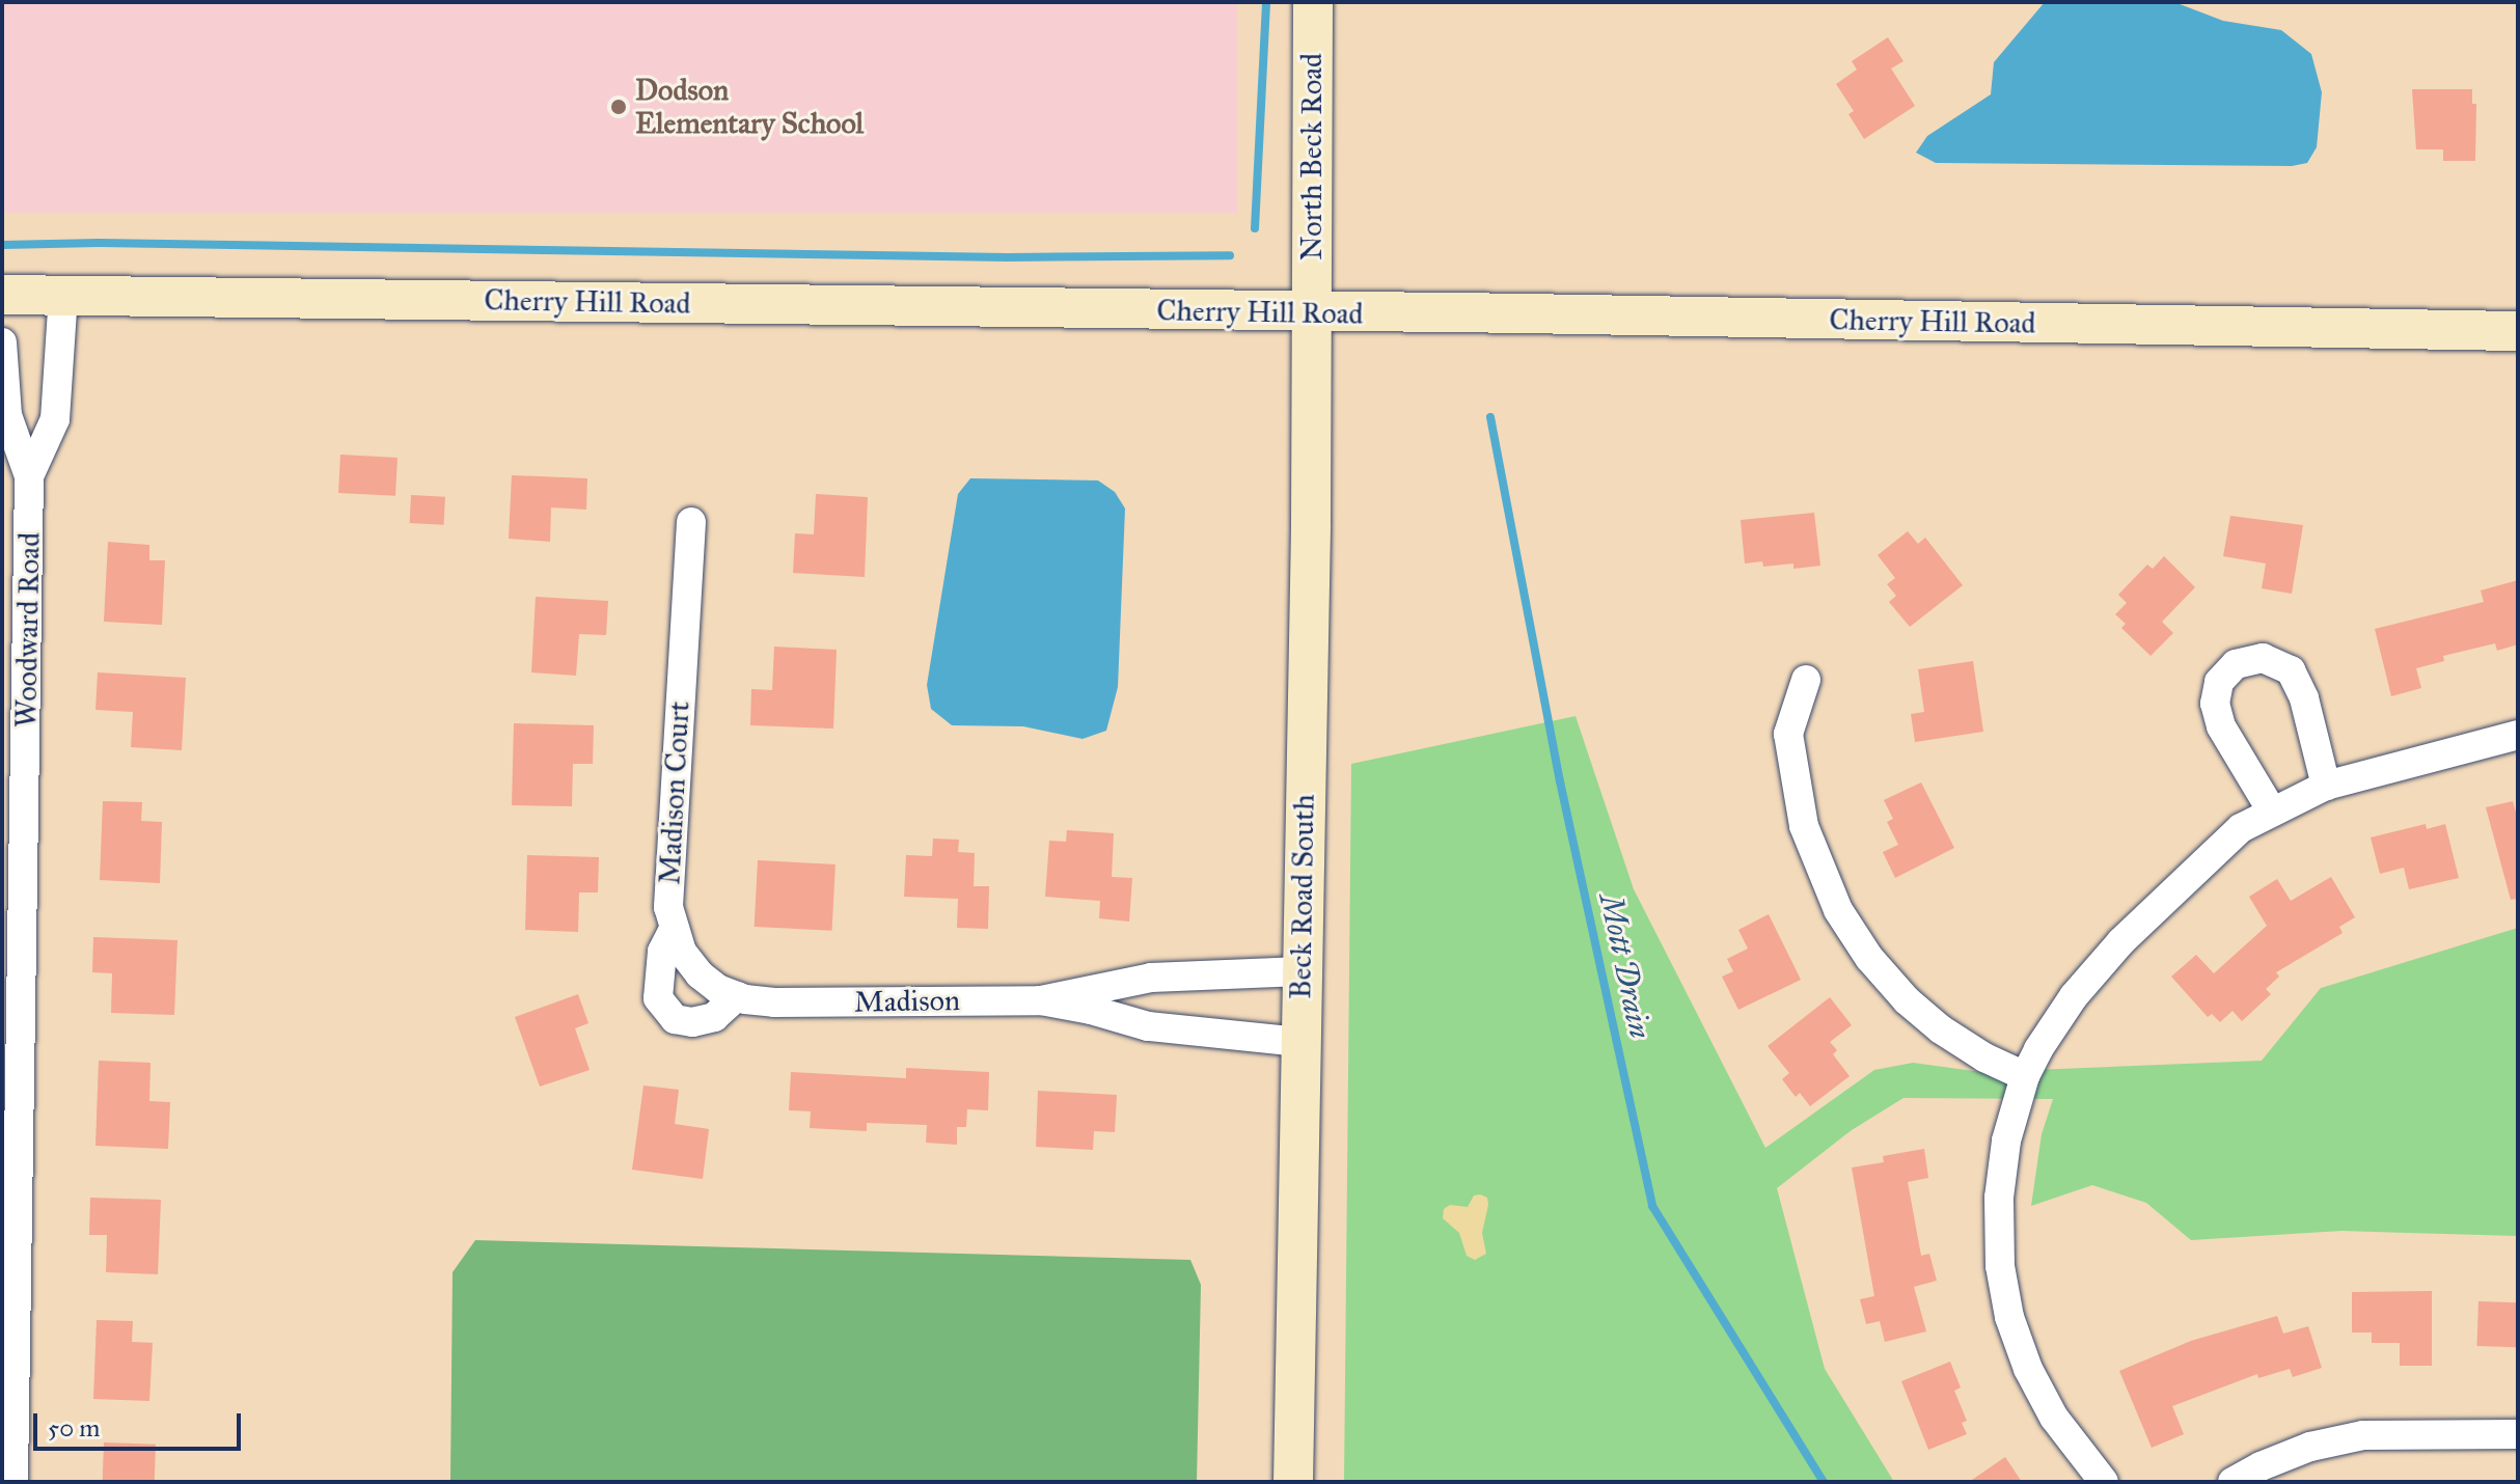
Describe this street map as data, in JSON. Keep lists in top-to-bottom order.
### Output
{
  "streets": {
    "main road": ["North Beck Road", "Cherry Hill Road", "Beck Road South"],
    "street": ["Woodward Road", "Madison Court", "Madison"]
  },
  "crossings": [
    ["North Beck Road", "Cherry Hill Road"],
    ["North Beck Road", "Beck Road South"],
    ["Cherry Hill Road", "Woodward Road"],
    ["Cherry Hill Road", "Beck Road South"],
    ["Madison Court", "Madison"],
    ["Beck Road South", "Madison"]
  ],
  "water": ["Mott Drain"],
  "places": ["Dodson Elementary School"],
  "scale_bar": "50 m"
}
